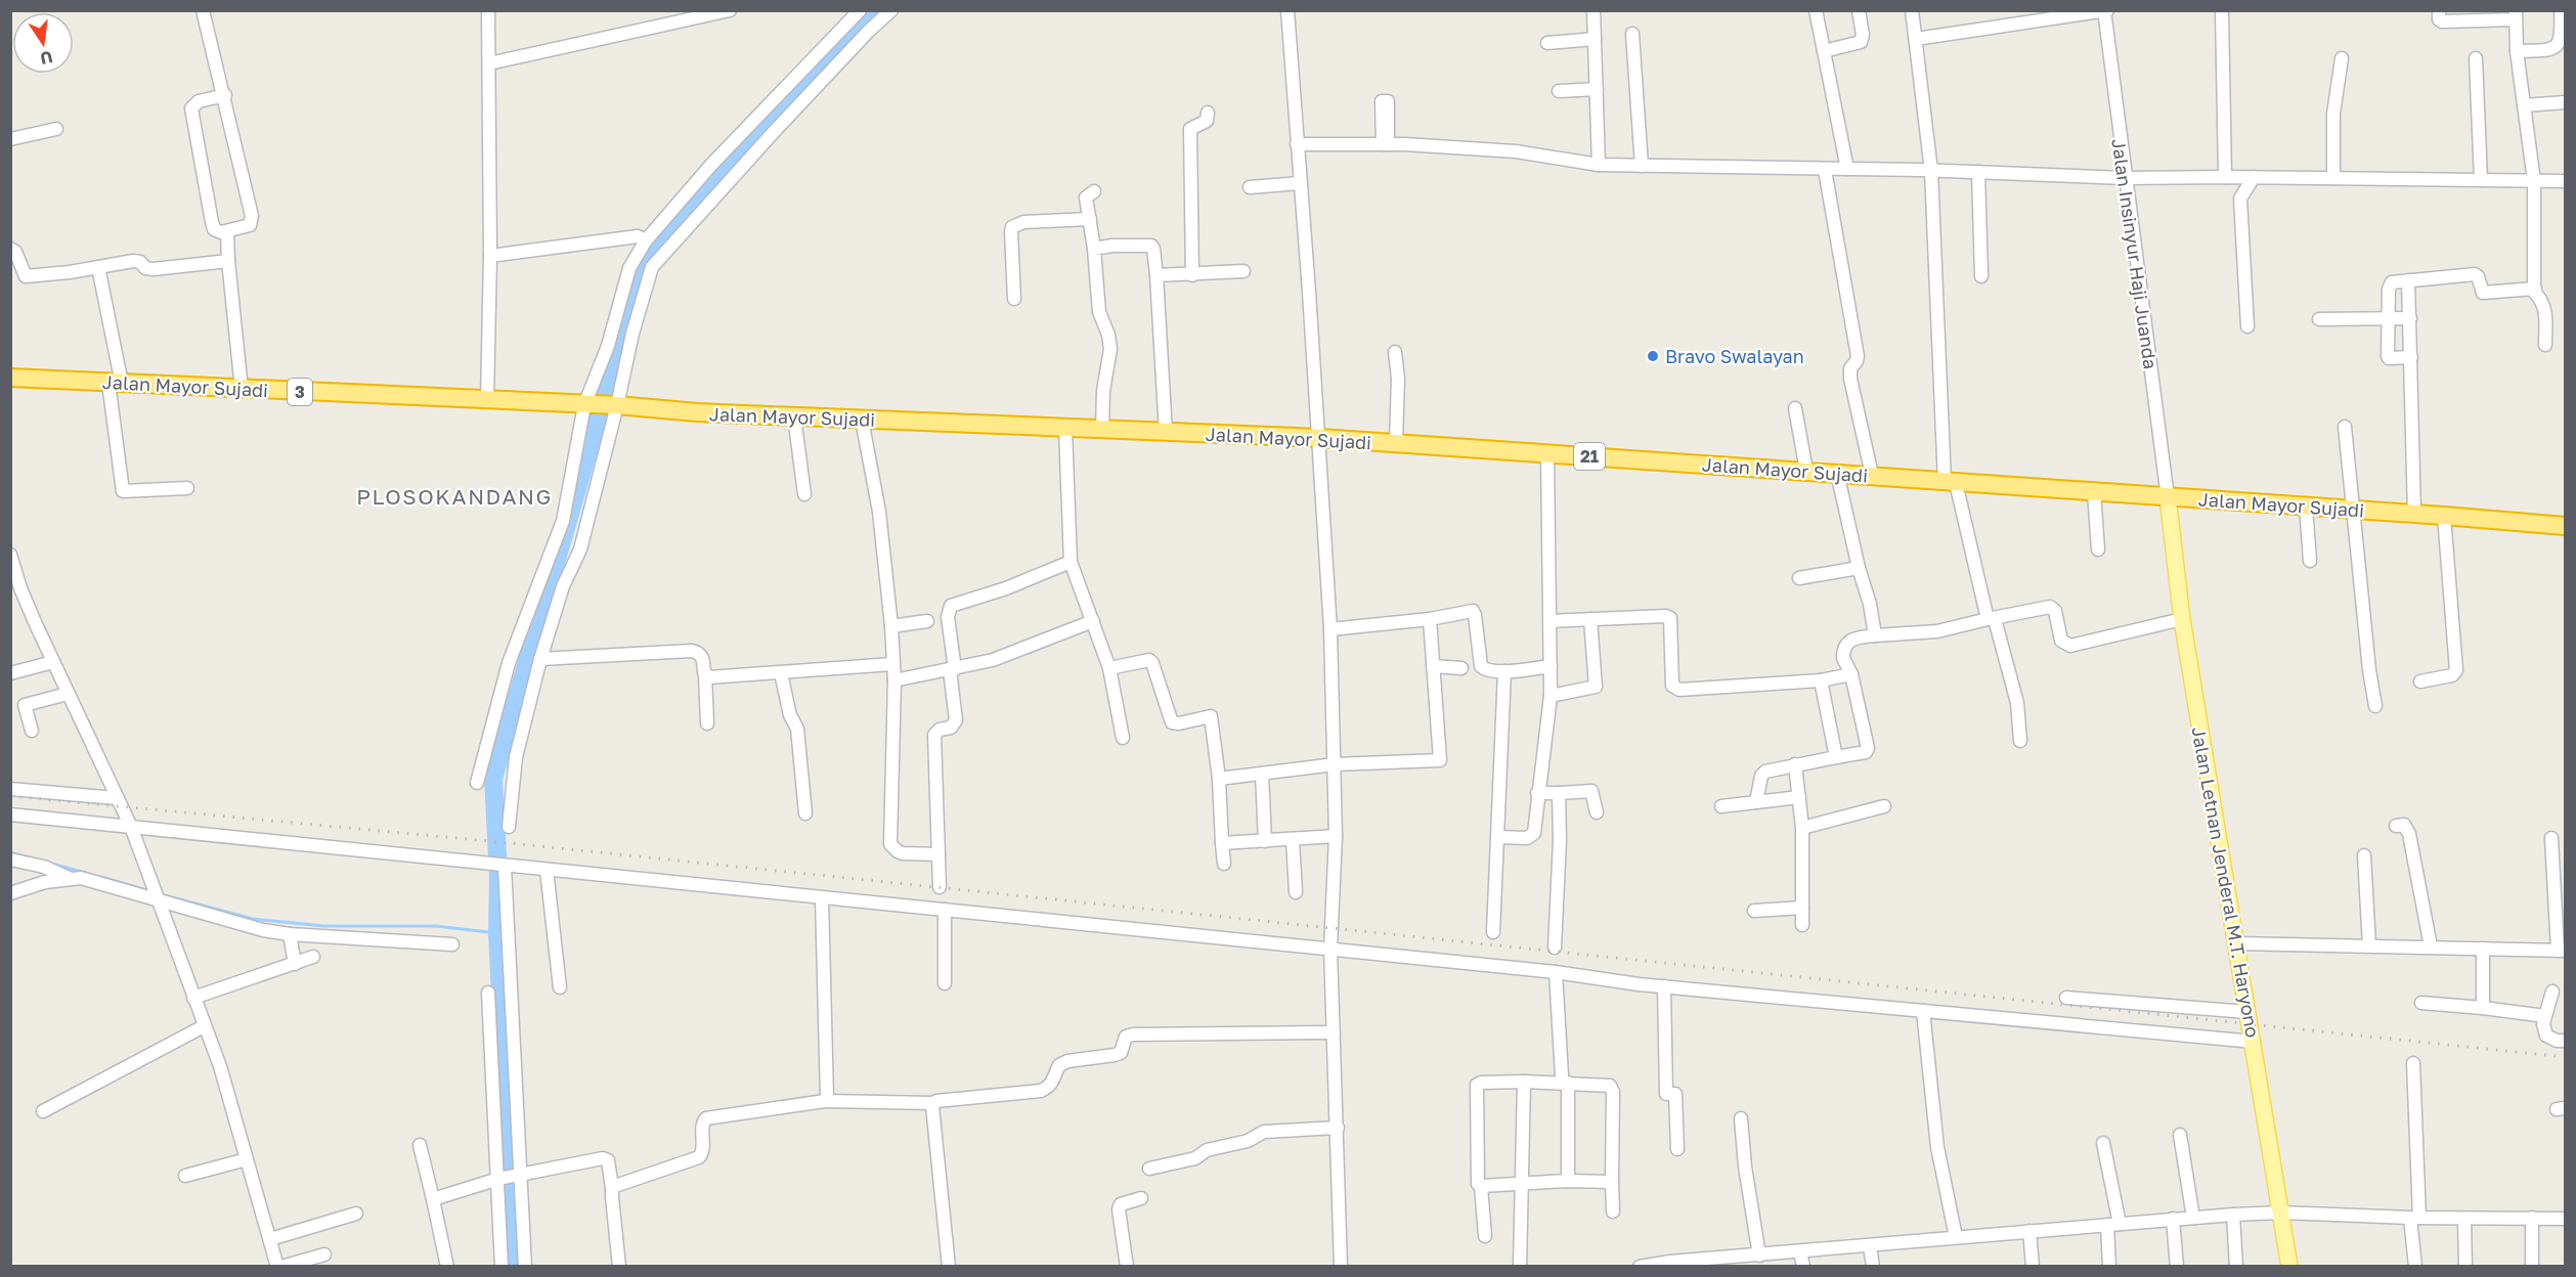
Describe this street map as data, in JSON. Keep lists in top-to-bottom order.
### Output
{
  "streets": {
    "highway": ["Jalan Mayor Sujadi", "3", "21"],
    "main road": ["Jalan Letnan Jenderal M.T. Haryono"],
    "street": ["Jalan Insinyur Haji Juanda"]
  },
  "crossings": [
    ["Jalan Insinyur Haji Juanda", "Jalan Mayor Sujadi"],
    ["Jalan Insinyur Haji Juanda", "Jalan Letnan Jenderal M.T. Haryono"],
    ["Jalan Mayor Sujadi", "Jalan Letnan Jenderal M.T. Haryono"]
  ],
  "districts": ["PLOSOKANDANG"],
  "places": ["Bravo Swalayan"],
  "north": "bottom"
}
